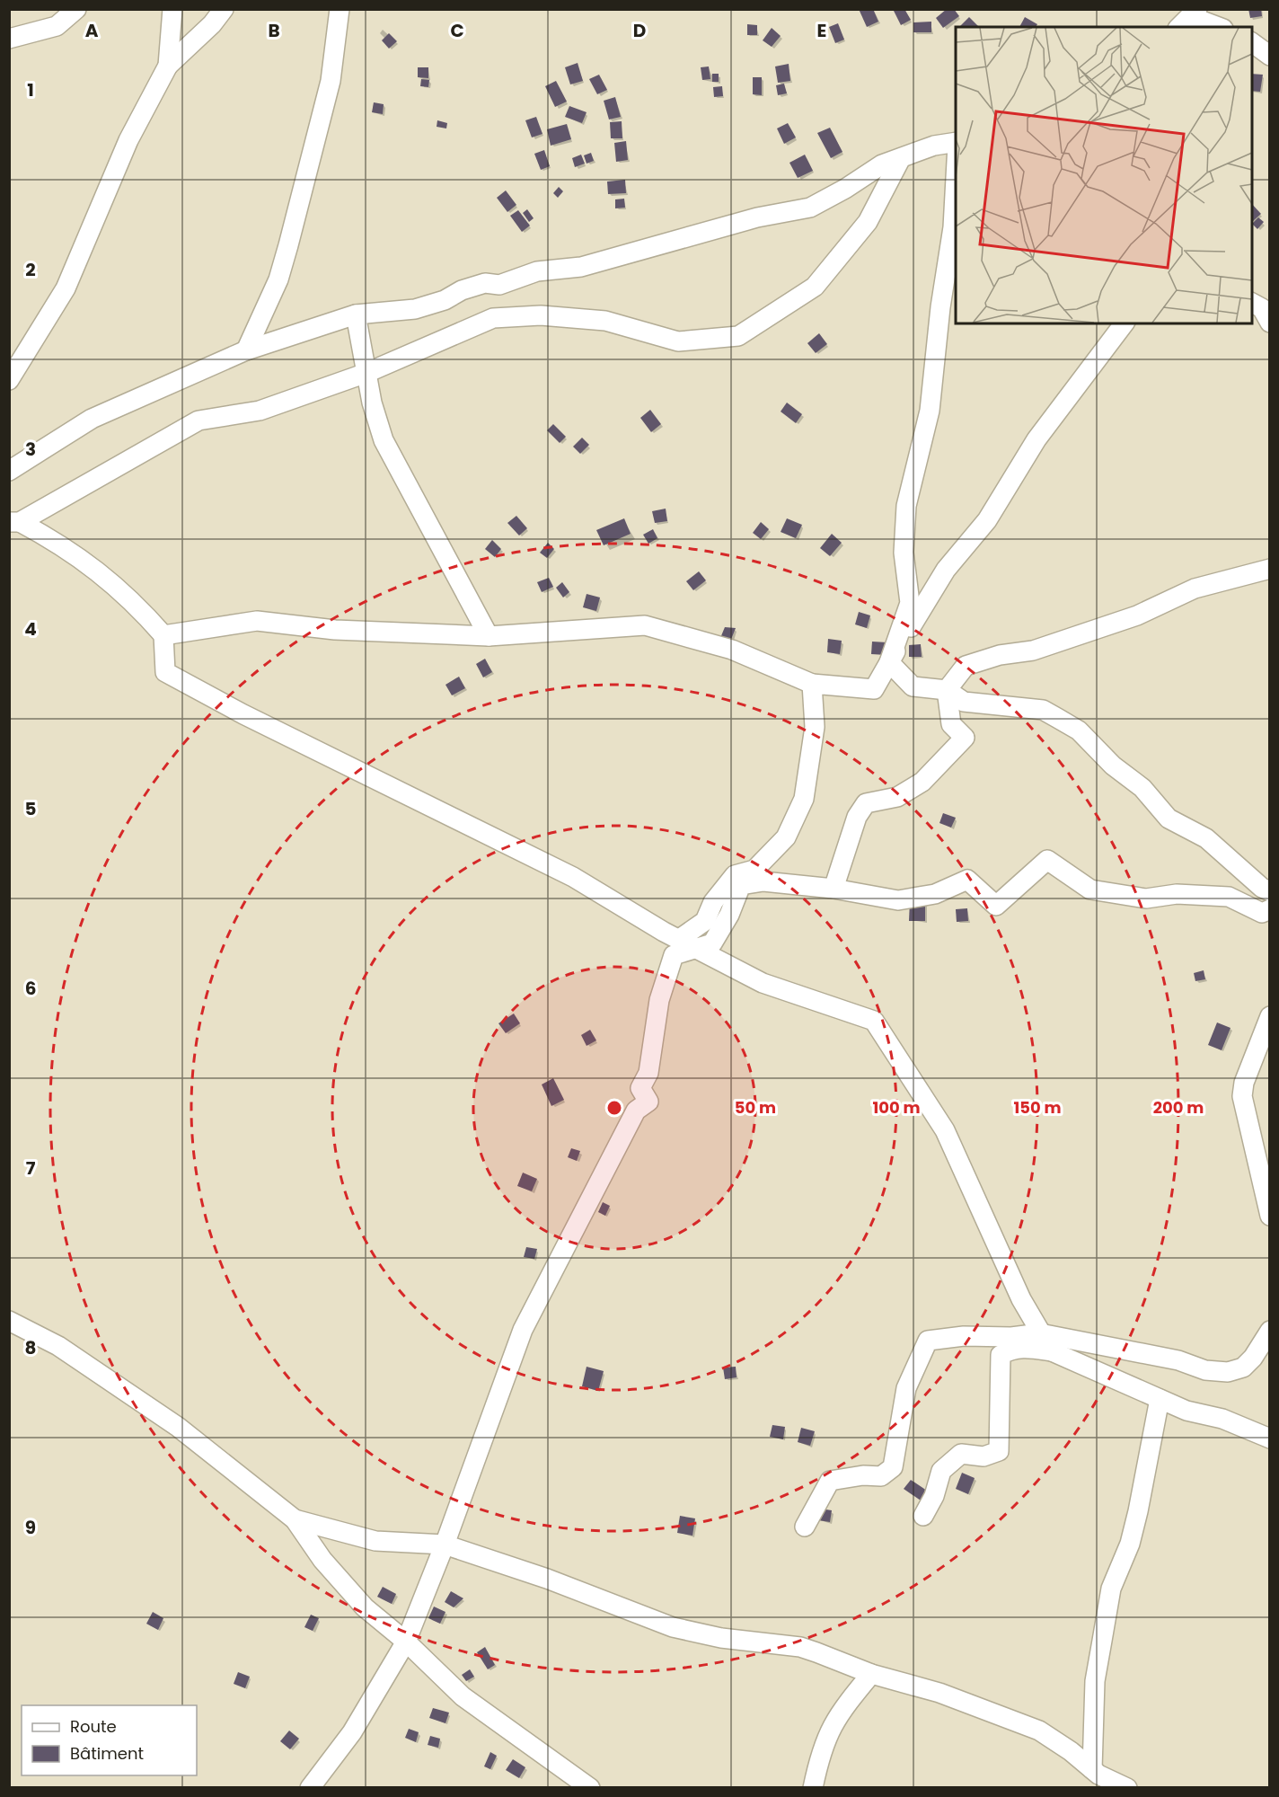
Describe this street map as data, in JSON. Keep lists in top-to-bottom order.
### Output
{
  "legend": ["Route", "Bâtiment"],
  "grid": {
    "columns": [
      "A",
      "B",
      "C",
      "D",
      "E"
    ],
    "rows": [
      "1",
      "2",
      "3",
      "4",
      "5",
      "6",
      "7",
      "8",
      "9"
    ]
  },
  "rings": [
    "50 m",
    "100 m",
    "150 m",
    "200 m"
  ]
}
